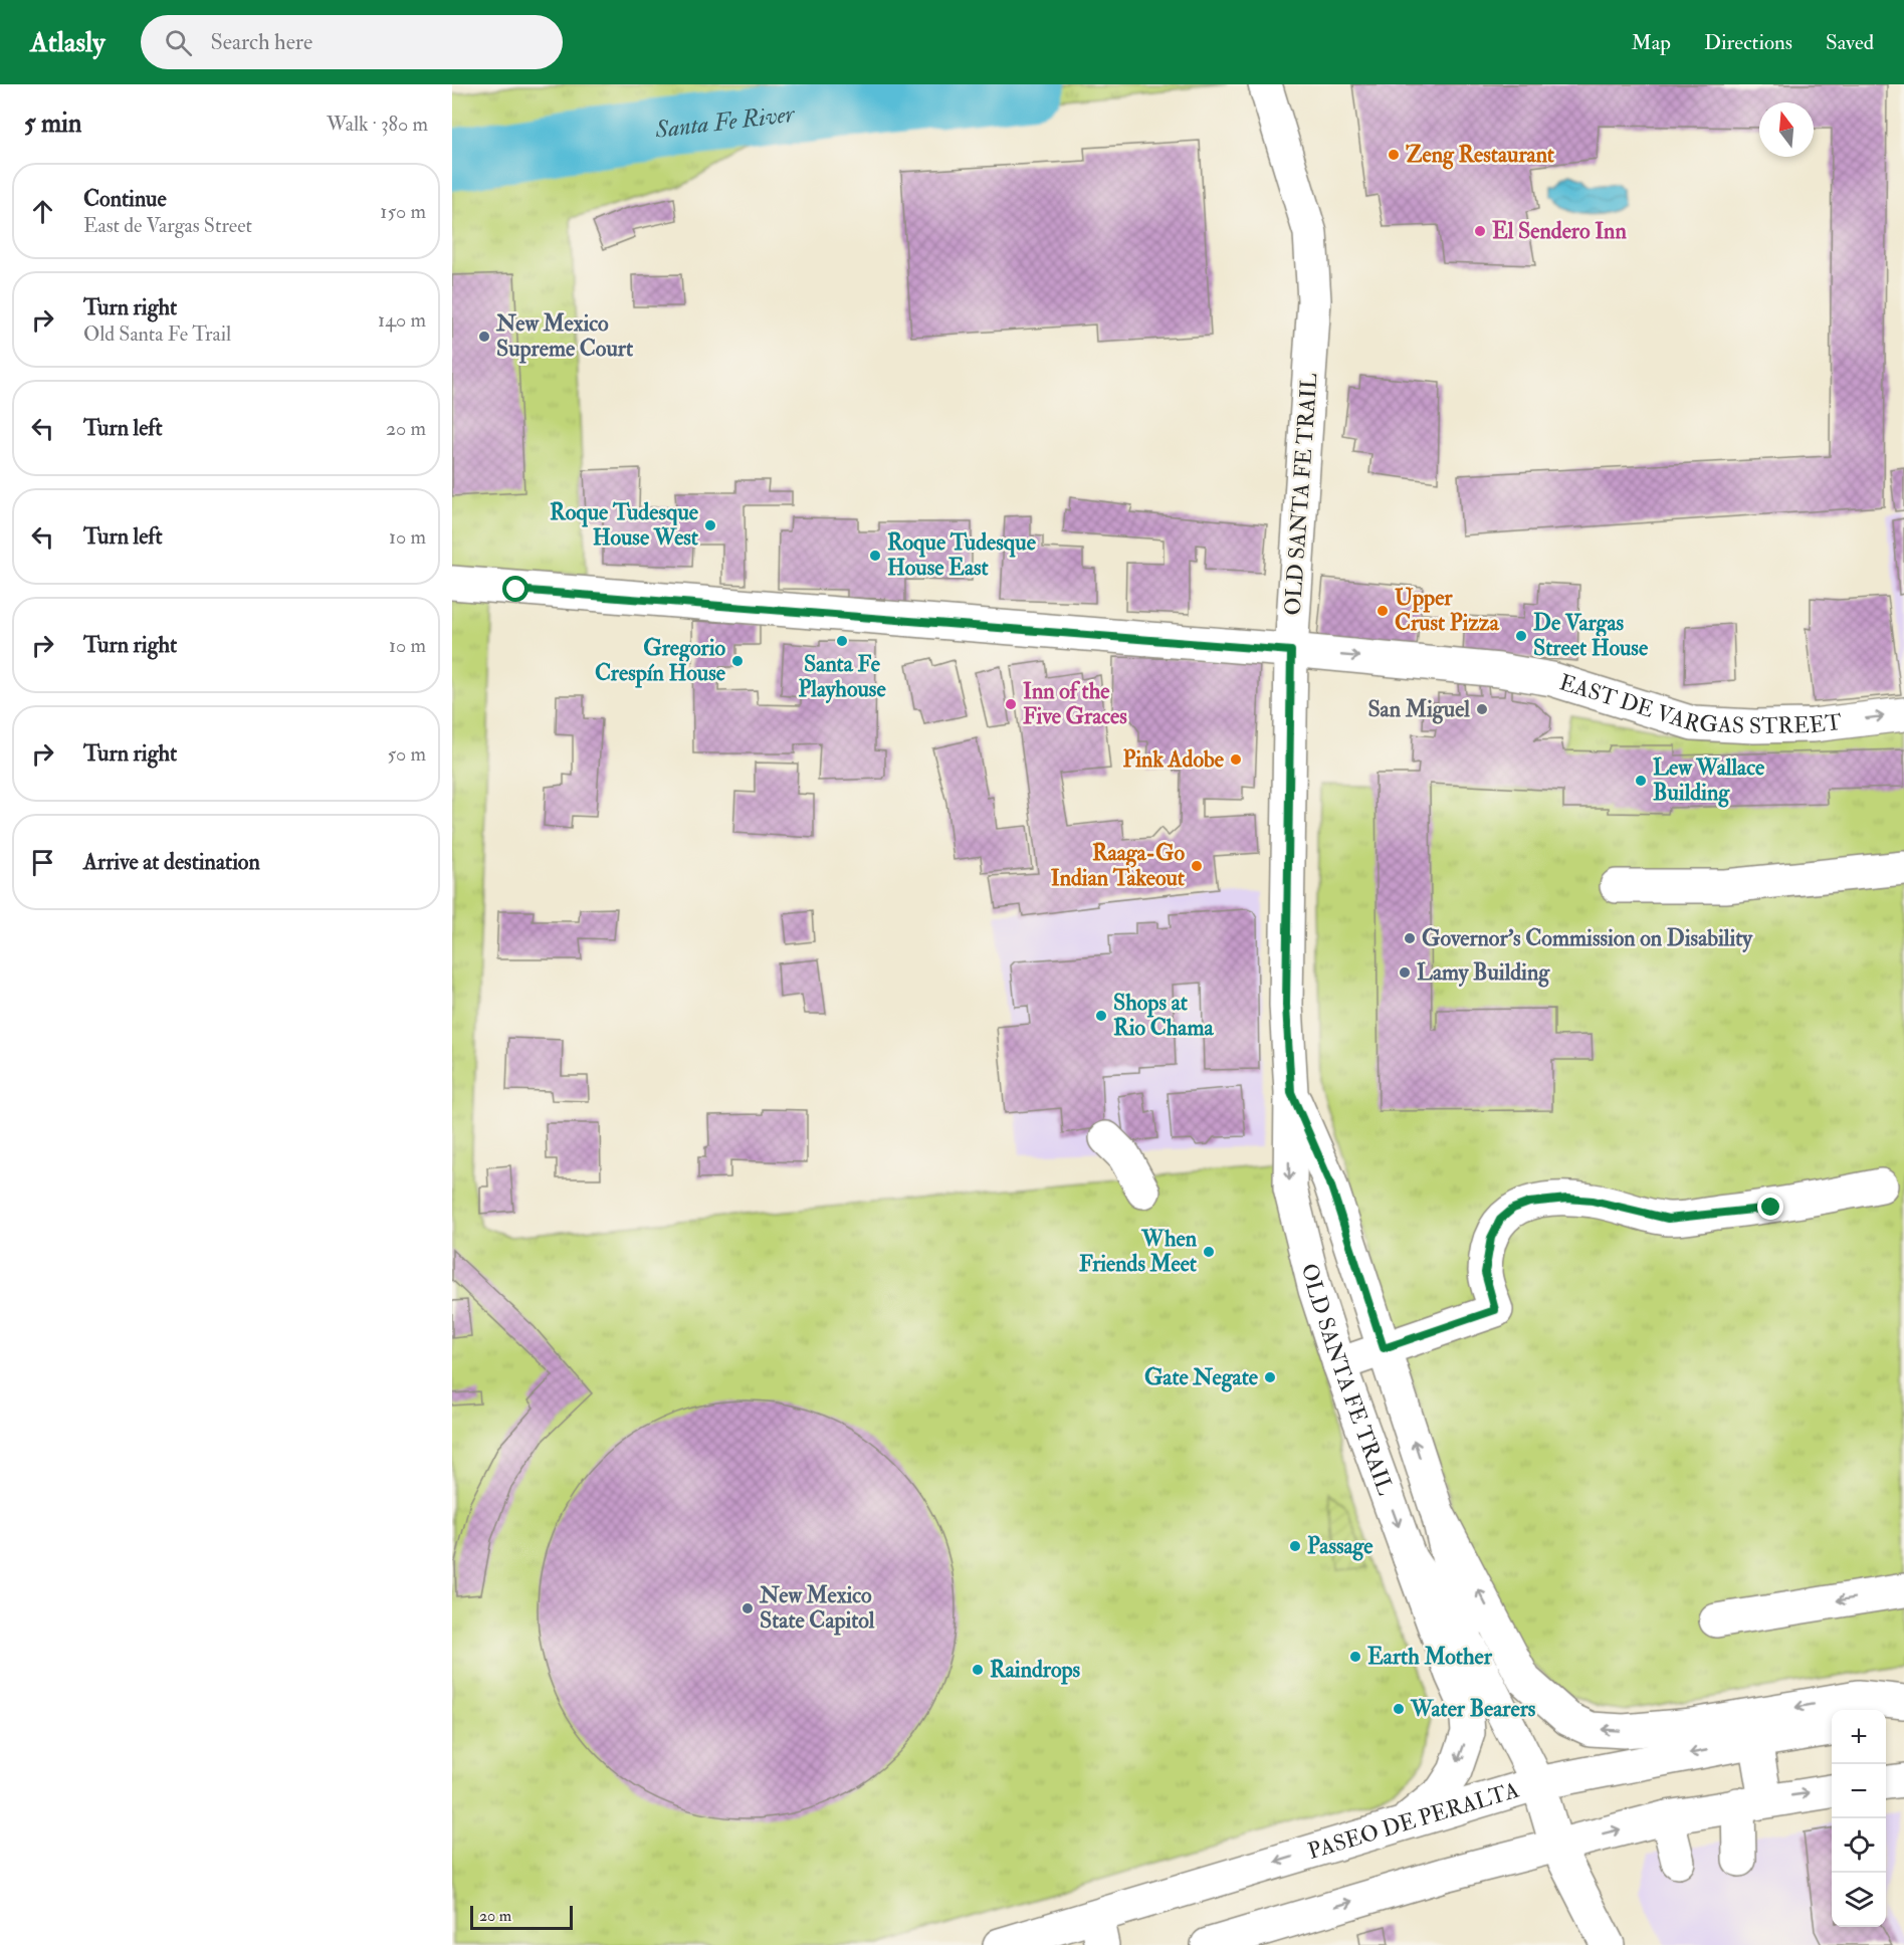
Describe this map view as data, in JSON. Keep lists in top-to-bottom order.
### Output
{
  "streets": {
    "street": ["OLD SANTA FE TRAIL", "EAST DE VARGAS STREET", "PASEO DE PERALTA"]
  },
  "crossings": [
    ["OLD SANTA FE TRAIL", "EAST DE VARGAS STREET"],
    ["OLD SANTA FE TRAIL", "PASEO DE PERALTA"]
  ],
  "water": ["Santa Fe River"],
  "places": [
    "Zeng Restaurant",
    "El Sendero Inn",
    "New Mexico Supreme Court",
    "Roque Tudesque House West",
    "Roque Tudesque House East",
    "Upper Crust Pizza",
    "De Vargas Street House",
    "Santa Fe Playhouse",
    "Gregorio Crespín House",
    "Inn of the Five Graces",
    "San Miguel",
    "Pink Adobe",
    "Lew Wallace Building",
    "Raaga-Go Indian Takeout",
    "Governor’s Commission on Disability",
    "Lamy Building",
    "Shops at Rio Chama",
    "When Friends Meet",
    "Gate Negate",
    "Passage",
    "New Mexico State Capitol",
    "Earth Mother",
    "Raindrops",
    "Water Bearers"
  ],
  "scale_bar": "20 m",
  "north": "top",
  "page": {
    "header": "Atlasly",
    "search": "Search here",
    "nav": ["Map", "Directions", "Saved"],
    "heading": ["5 min", "Walk · 380 m"],
    "list": [
      ["Continue", "East de Vargas Street", "150 m"],
      ["Turn right", "Old Santa Fe Trail", "140 m"],
      ["Turn left", "20 m"],
      ["Turn left", "10 m"],
      ["Turn right", "10 m"],
      ["Turn right", "50 m"],
      "Arrive at destination"
    ],
    "map_buttons": ["+", "−"],
    "scale": "20 m"
  }
}
